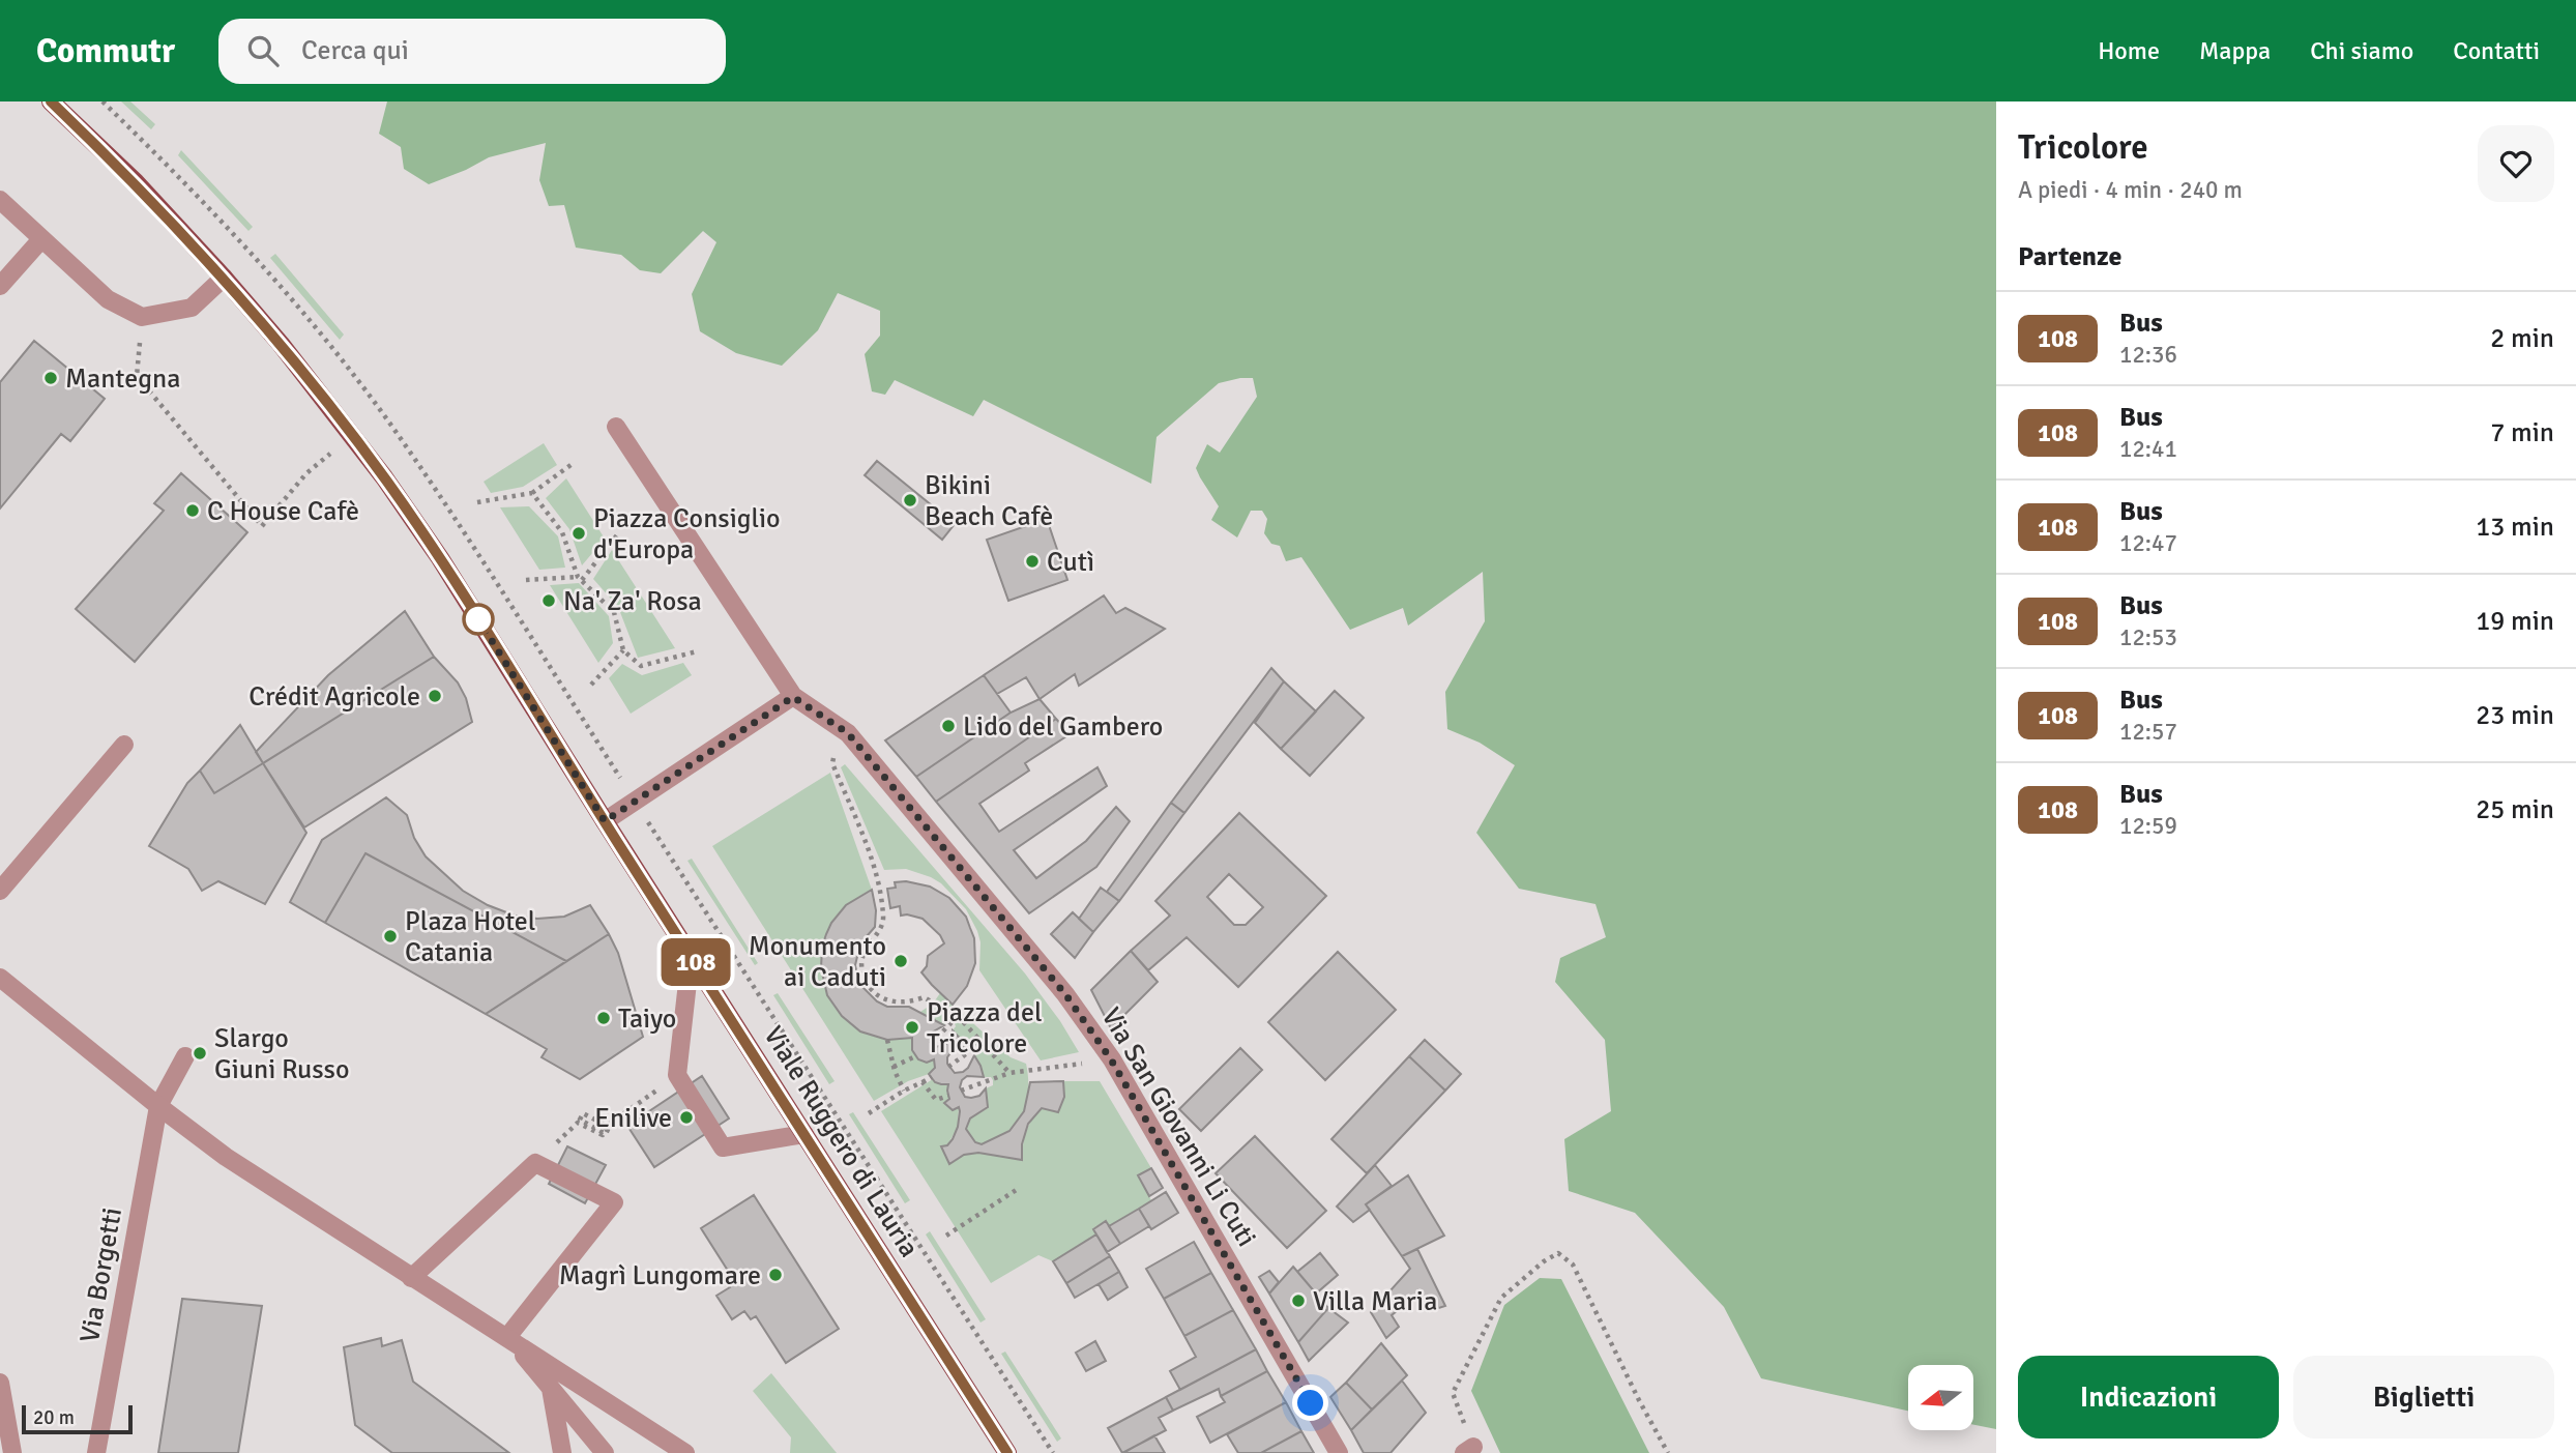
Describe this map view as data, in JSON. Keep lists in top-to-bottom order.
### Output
{
  "streets": {
    "main road": ["Viale Ruggero di Lauria"],
    "street": ["Via San Giovanni Li Cuti", "Via Borgetti"]
  },
  "places": [
    "Mantegna",
    "Bikini Beach Cafè",
    "C House Cafè",
    "Piazza Consiglio d'Europa",
    "Cutì",
    "Na' Za' Rosa",
    "Crédit Agricole",
    "Lido del Gambero",
    "Plaza Hotel Catania",
    "Monumento ai Caduti",
    "Taiyo",
    "Piazza del Tricolore",
    "Slargo Giuni Russo",
    "Enilive",
    "Magrì Lungomare",
    "Villa Maria"
  ],
  "lines": ["bus line 108"],
  "scale_bar": "20 m",
  "north": "left",
  "page": {
    "header": "Commutr",
    "search": "Cerca qui",
    "nav": [
      "Home",
      "Mappa",
      "Chi siamo",
      "Contatti"
    ],
    "on_map": "108",
    "heading": [
      ["Tricolore", "A piedi · 4 min · 240 m"],
      "Partenze"
    ],
    "list": [
      {
        "mark": "108",
        "name": "Bus",
        "note": "12:36",
        "value": "2 min"
      },
      {
        "mark": "108",
        "name": "Bus",
        "note": "12:41",
        "value": "7 min"
      },
      {
        "mark": "108",
        "name": "Bus",
        "note": "12:47",
        "value": "13 min"
      },
      {
        "mark": "108",
        "name": "Bus",
        "note": "12:53",
        "value": "19 min"
      },
      {
        "mark": "108",
        "name": "Bus",
        "note": "12:57",
        "value": "23 min"
      },
      {
        "mark": "108",
        "name": "Bus",
        "note": "12:59",
        "value": "25 min"
      }
    ],
    "buttons": ["Indicazioni", "Biglietti"],
    "scale": "20 m"
  }
}
